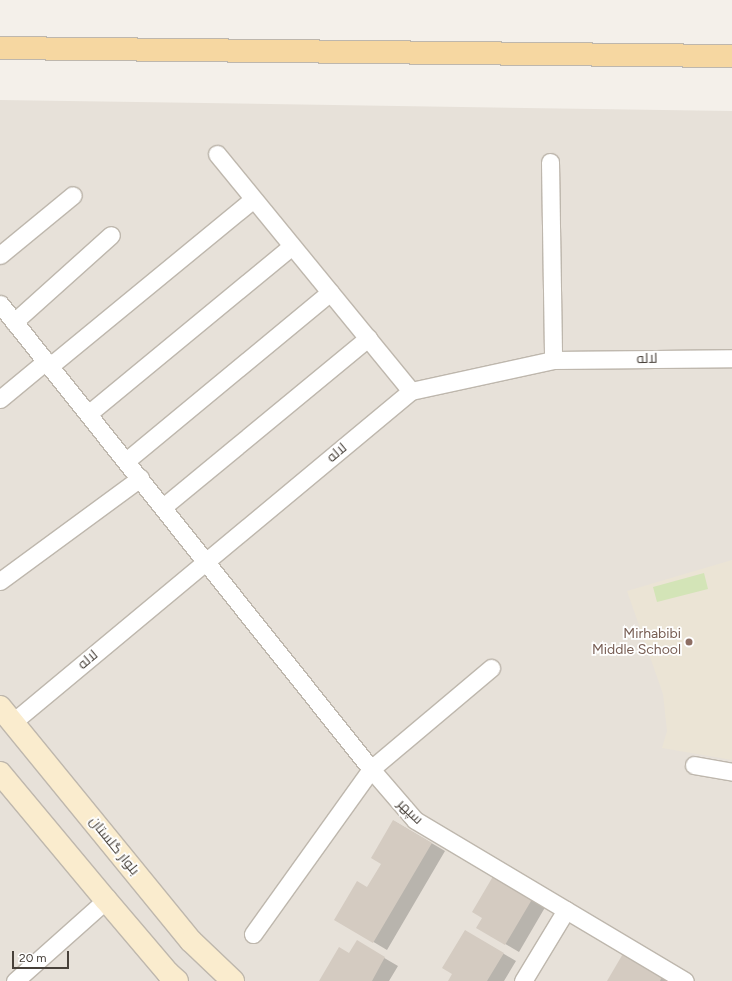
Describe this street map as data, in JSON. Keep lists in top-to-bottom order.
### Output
{
  "streets": {
    "street": ["لاله", "سپهر", "بلوار گلستان"]
  },
  "crossings": [
    ["لاله", "سپهر"],
    ["لاله", "بلوار گلستان"]
  ],
  "places": ["Mirhabibi Middle School"],
  "scale_bar": "20 m"
}
